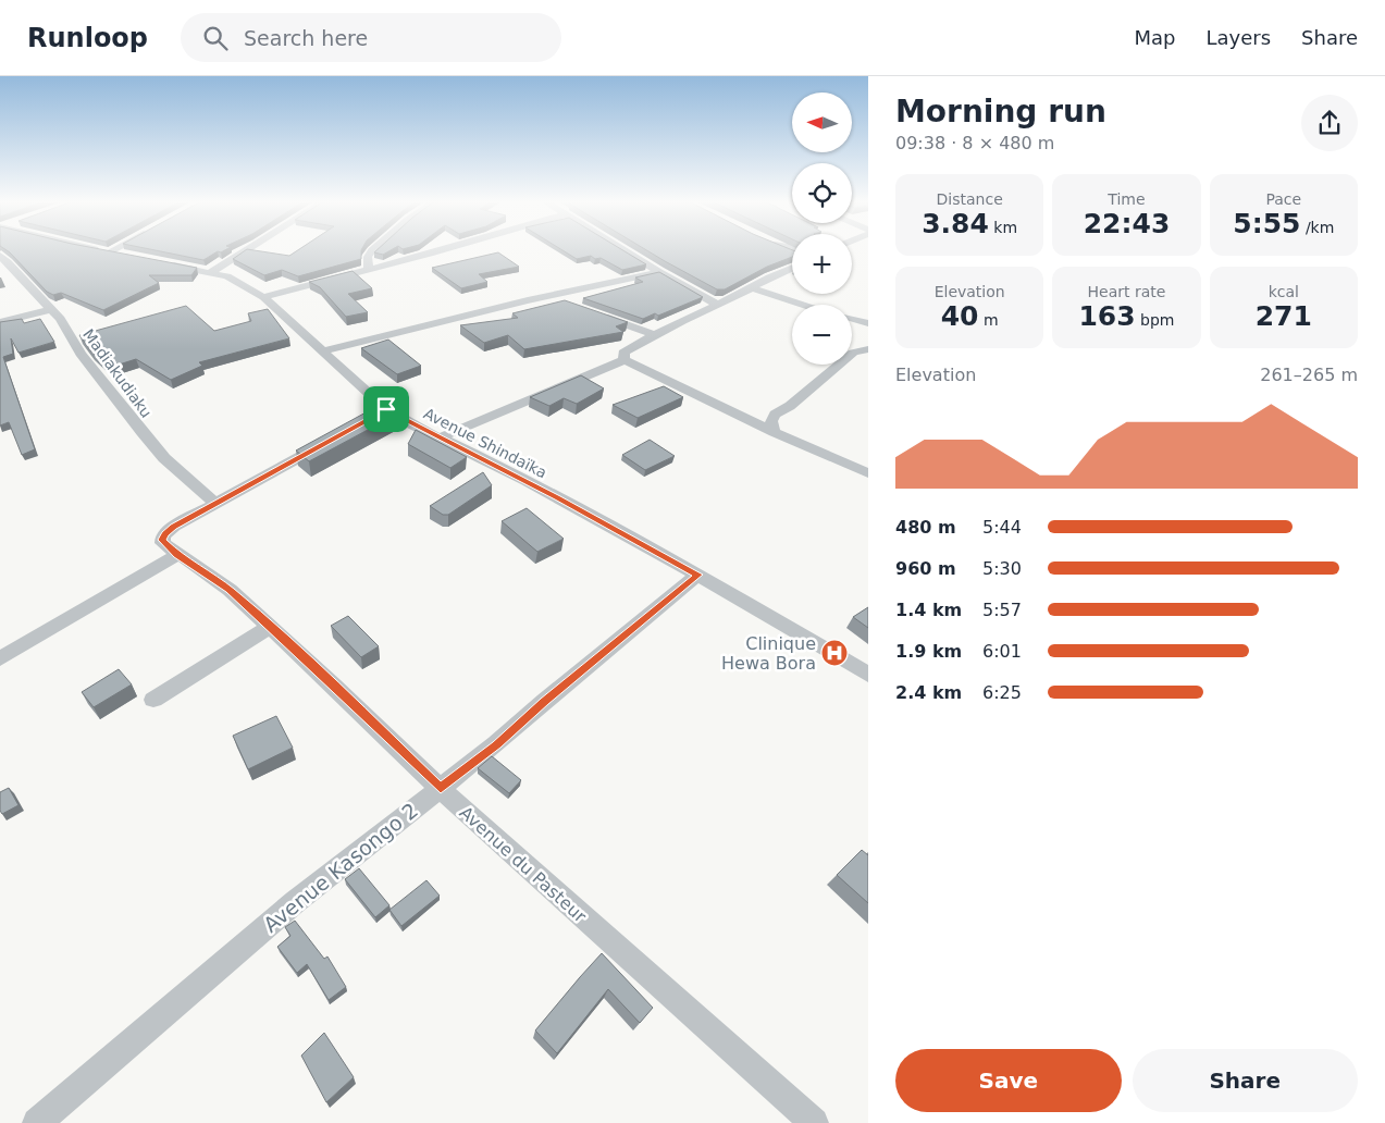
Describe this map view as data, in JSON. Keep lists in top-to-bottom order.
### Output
{
  "streets": {
    "street": [
      "Madiakudiaku",
      "Avenue Shindaïka",
      "Avenue du Pasteur",
      "Avenue Kasongo 2"
    ]
  },
  "crossings": [
    ["Madiakudiaku", "Avenue du Pasteur"],
    ["Avenue Shindaïka", "Avenue Kasongo 2"],
    ["Avenue du Pasteur", "Avenue Kasongo 2"]
  ],
  "places": {
    "hospital": ["Clinique Hewa Bora"]
  },
  "north": "left",
  "page": {
    "header": "Runloop",
    "search": "Search here",
    "nav": ["Map", "Layers", "Share"],
    "heading": ["Morning run", "09:38 · 8 × 480 m"],
    "map_buttons": ["+", "−"],
    "stats": [
      ["Distance", "3.84 km"],
      ["Time", "22:43"],
      ["Pace", "5:55 /km"],
      ["Elevation", "40 m"],
      ["Heart rate", "163 bpm"],
      ["kcal", "271"]
    ],
    "chart": ["Elevation", "261–265 m"],
    "list": [
      {
        "name": "480 m",
        "note": "5:44"
      },
      {
        "name": "960 m",
        "note": "5:30"
      },
      {
        "name": "1.4 km",
        "note": "5:57"
      },
      {
        "name": "1.9 km",
        "note": "6:01"
      },
      {
        "name": "2.4 km",
        "note": "6:25"
      }
    ],
    "buttons": ["Save", "Share"]
  }
}
